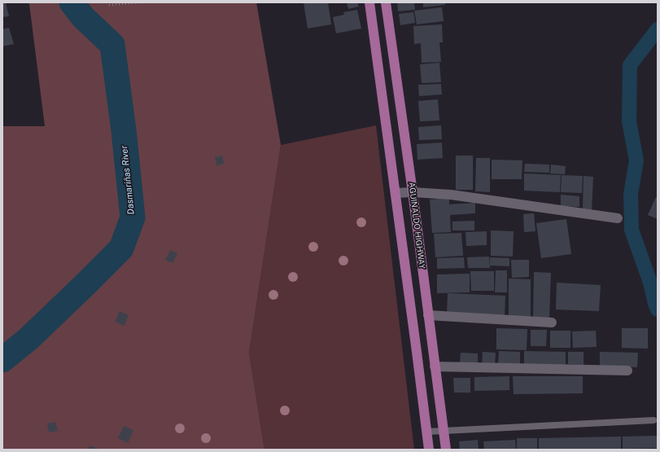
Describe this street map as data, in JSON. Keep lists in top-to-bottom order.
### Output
{
  "streets": {
    "main road": ["AGUINALDO HIGHWAY"]
  },
  "water": ["Dasmariñas River"]
}
